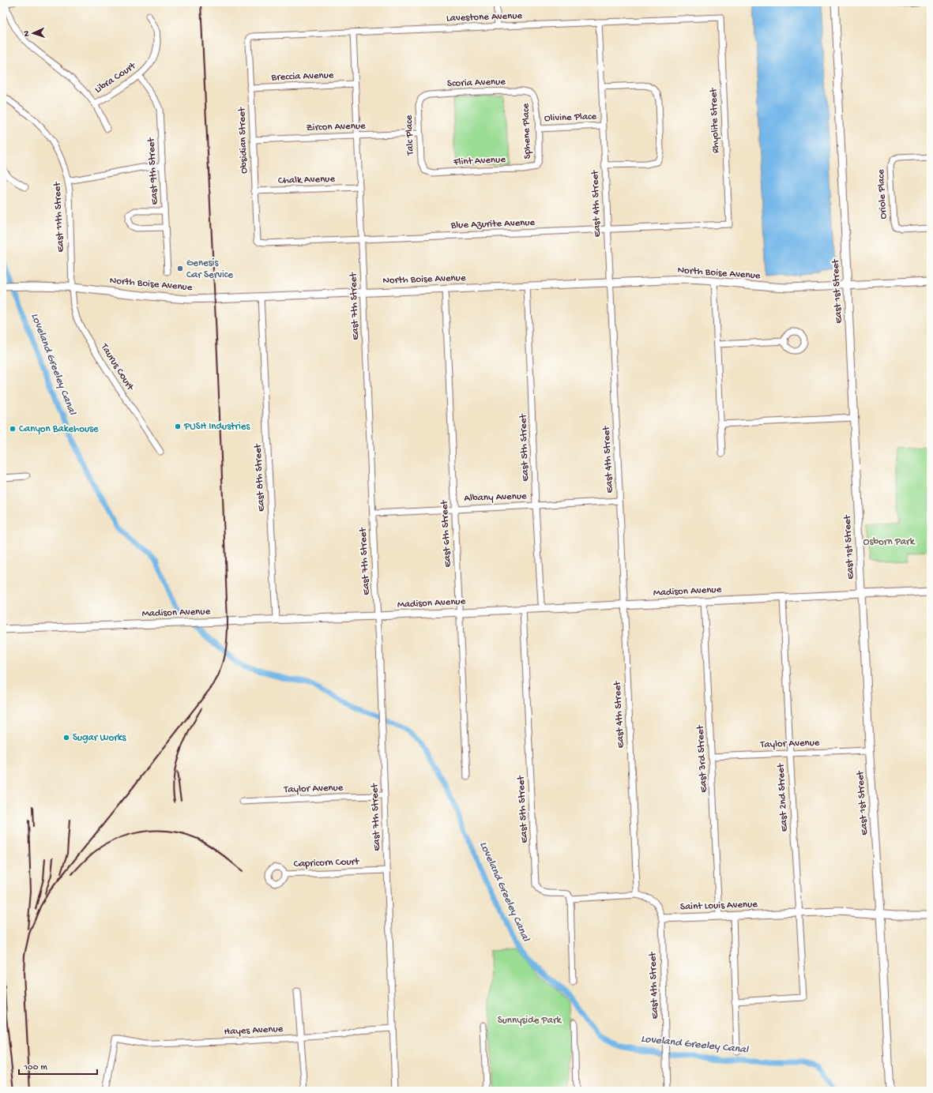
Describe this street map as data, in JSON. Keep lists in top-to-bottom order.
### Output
{
  "streets": {
    "main road": [
      "North Boise Avenue",
      "East 1st Street",
      "Madison Avenue",
      "Saint Louis Avenue"
    ],
    "street": [
      "Lavestone Avenue",
      "Breccia Avenue",
      "Libra Court",
      "Scoria Avenue",
      "Olivine Place",
      "Rhyolite Street",
      "Zircon Avenue",
      "Sphene Place",
      "Talc Place",
      "Obsidian Street",
      "Flint Avenue",
      "East 9th Street",
      "Chalk Avenue",
      "Oriole Place",
      "East 4th Street",
      "East 11th Street",
      "Blue Azurite Avenue",
      "East 7th Street",
      "Taurus Court",
      "East 5th Street",
      "East 8th Street",
      "Albany Avenue",
      "East 6th Street",
      "Taylor Avenue",
      "East 3rd Street",
      "East 2nd Street",
      "Capricorn Court",
      "Hayes Avenue"
    ]
  },
  "crossings": [
    ["Lavestone Avenue", "Rhyolite Street"],
    ["Lavestone Avenue", "Obsidian Street"],
    ["Lavestone Avenue", "East 4th Street"],
    ["Lavestone Avenue", "East 7th Street"],
    ["Breccia Avenue", "Obsidian Street"],
    ["Breccia Avenue", "East 7th Street"],
    ["Libra Court", "East 9th Street"],
    ["Scoria Avenue", "Sphene Place"],
    ["Scoria Avenue", "Talc Place"],
    ["Olivine Place", "Sphene Place"],
    ["Olivine Place", "East 4th Street"],
    ["Rhyolite Street", "Blue Azurite Avenue"],
    ["Zircon Avenue", "Talc Place"],
    ["Zircon Avenue", "Obsidian Street"],
    ["Zircon Avenue", "East 7th Street"],
    ["Sphene Place", "Flint Avenue"],
    ["Talc Place", "Flint Avenue"],
    ["Obsidian Street", "Chalk Avenue"],
    ["Obsidian Street", "Blue Azurite Avenue"],
    ["Chalk Avenue", "East 7th Street"],
    ["East 4th Street", "Blue Azurite Avenue"],
    ["East 4th Street", "North Boise Avenue"],
    ["East 4th Street", "Albany Avenue"],
    ["East 4th Street", "Madison Avenue"],
    ["East 4th Street", "Saint Louis Avenue"],
    ["East 11th Street", "North Boise Avenue"],
    ["East 11th Street", "Taurus Court"],
    ["Blue Azurite Avenue", "East 7th Street"],
    ["North Boise Avenue", "East 1st Street"],
    ["North Boise Avenue", "East 7th Street"],
    ["North Boise Avenue", "Taurus Court"],
    ["North Boise Avenue", "East 5th Street"],
    ["North Boise Avenue", "East 8th Street"],
    ["North Boise Avenue", "East 6th Street"],
    ["East 1st Street", "Madison Avenue"],
    ["East 1st Street", "Taylor Avenue"],
    ["East 1st Street", "Saint Louis Avenue"],
    ["East 7th Street", "Albany Avenue"],
    ["East 7th Street", "Madison Avenue"],
    ["East 7th Street", "Taylor Avenue"],
    ["East 7th Street", "Capricorn Court"],
    ["East 7th Street", "Hayes Avenue"],
    ["East 5th Street", "Albany Avenue"],
    ["East 5th Street", "Madison Avenue"],
    ["East 8th Street", "Madison Avenue"],
    ["Albany Avenue", "East 6th Street"],
    ["East 6th Street", "Madison Avenue"],
    ["Madison Avenue", "East 3rd Street"],
    ["Madison Avenue", "East 2nd Street"],
    ["Taylor Avenue", "East 3rd Street"],
    ["Taylor Avenue", "East 2nd Street"],
    ["East 3rd Street", "Saint Louis Avenue"],
    ["East 2nd Street", "Saint Louis Avenue"]
  ],
  "water": ["Loveland Greeley Canal"],
  "parks": ["Osborn Park", "Sunnyside Park"],
  "places": [
    "Genesis Car Service",
    "PUSH Industries",
    "Canyon Bakehouse",
    "Sugar Works"
  ],
  "scale_bar": "100 m",
  "north": "left"
}
